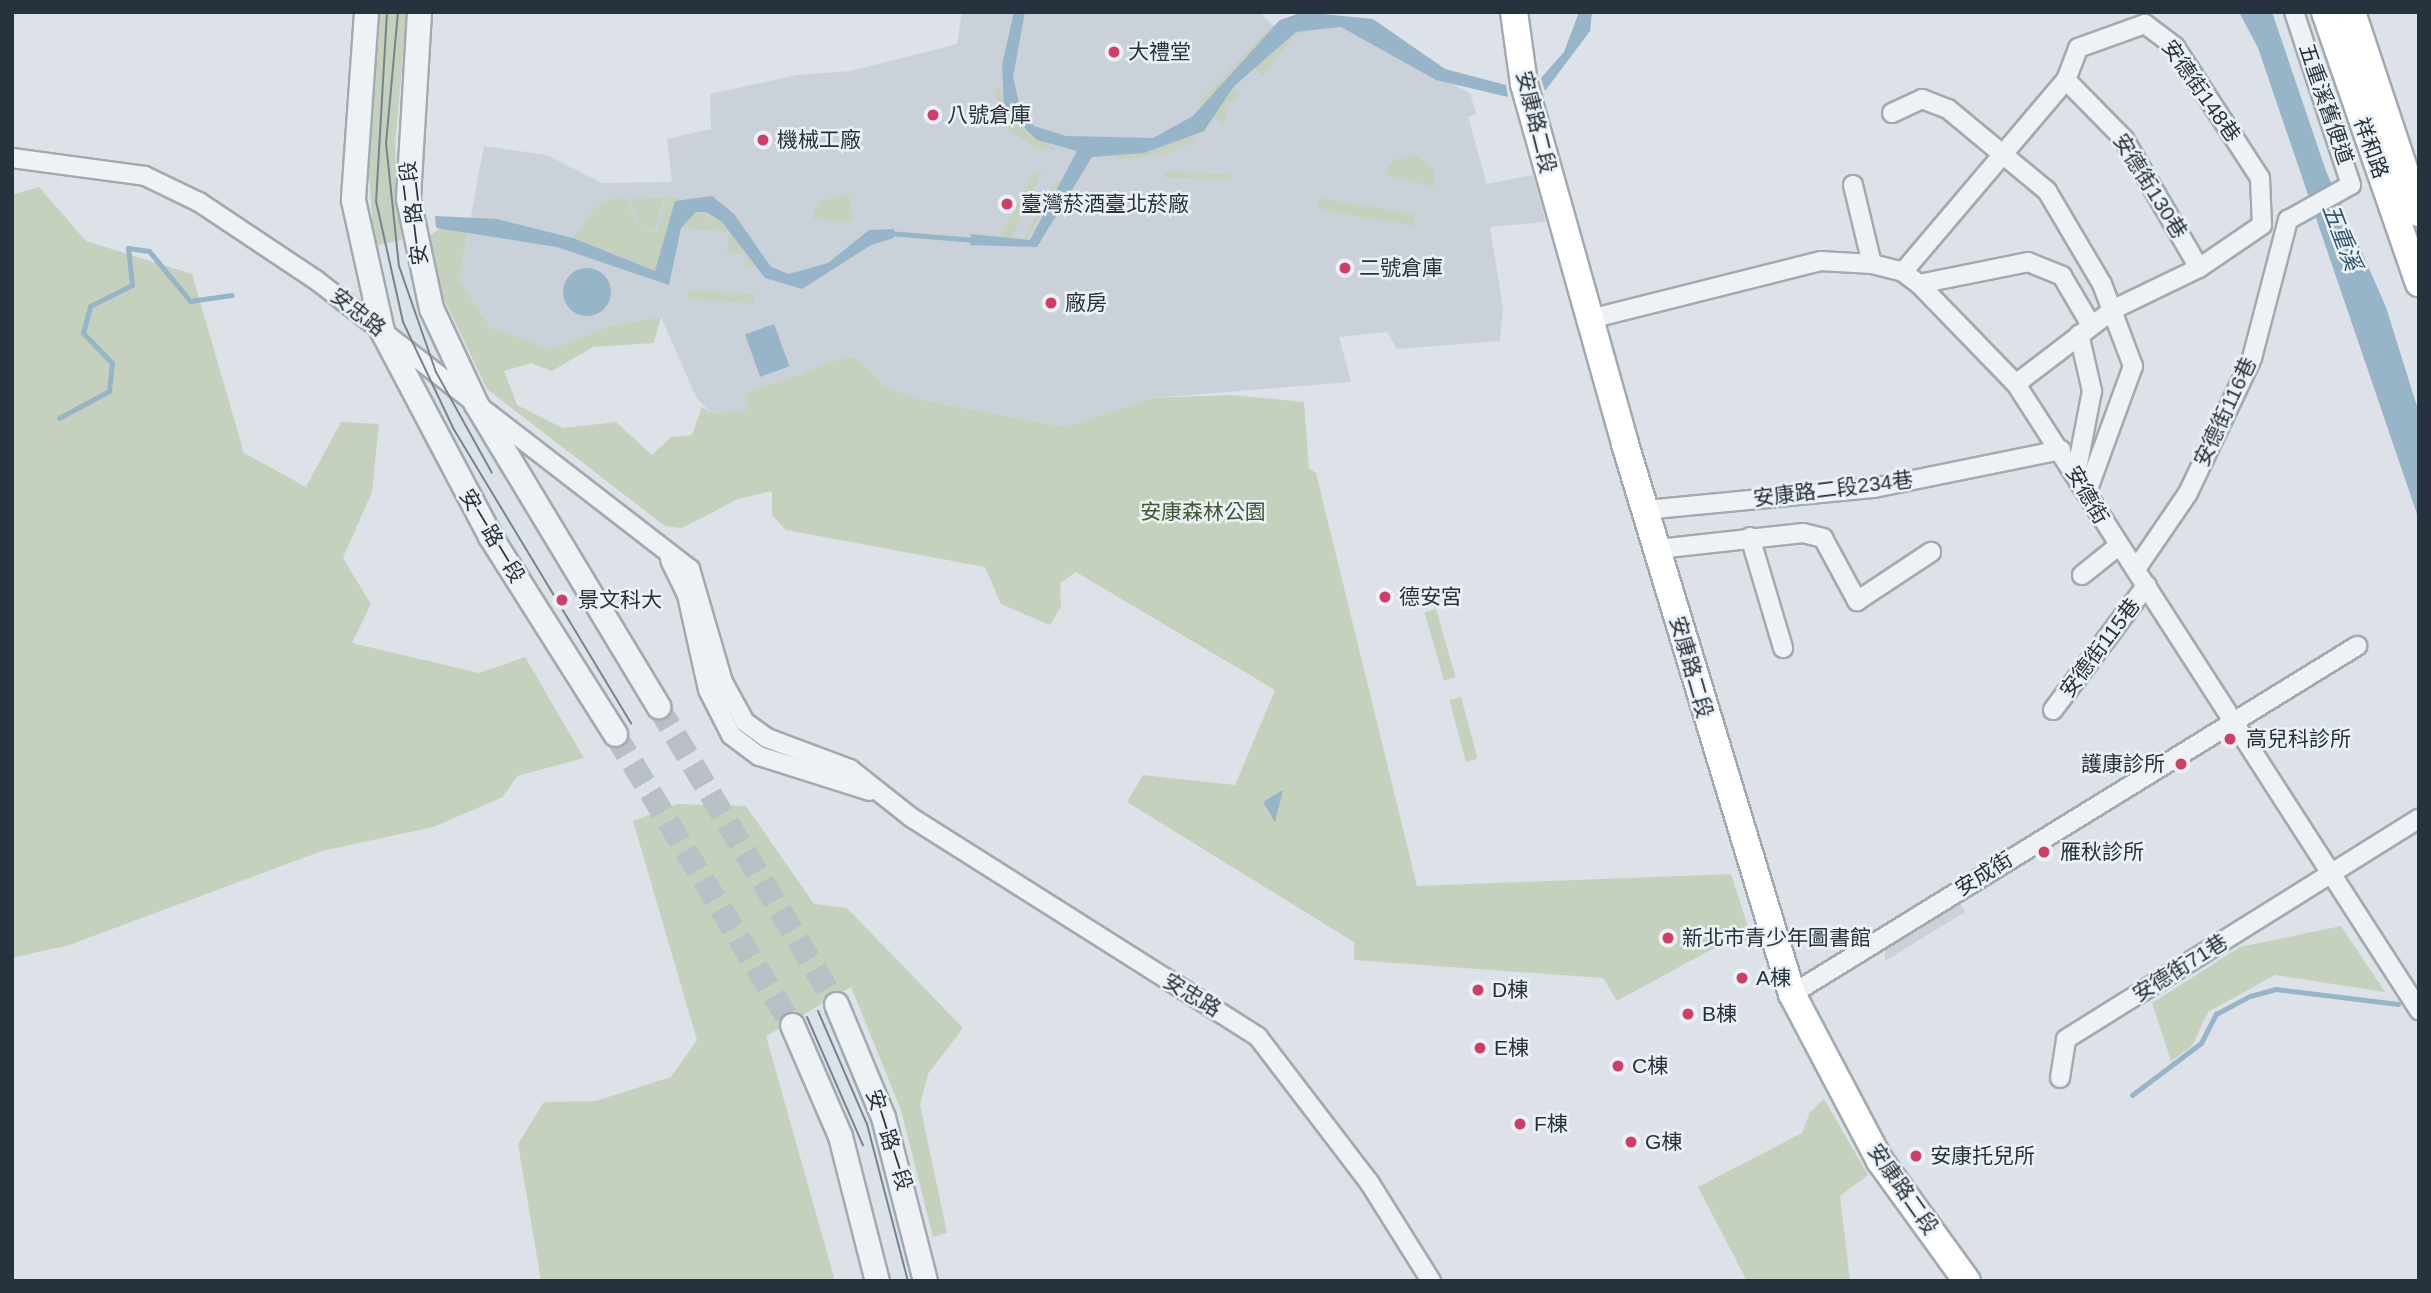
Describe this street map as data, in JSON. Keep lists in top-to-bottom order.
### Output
{
  "streets": {
    "main road": ["安康路二段", "祥和路"],
    "street": [
      "安德街148巷",
      "五重溪舊便道",
      "安德街130巷",
      "安一路二段",
      "安忠路",
      "安德街116巷",
      "安康路二段234巷",
      "安德街",
      "安一路一段",
      "安德街115巷",
      "安成街",
      "安德街71巷"
    ]
  },
  "crossings": [
    ["安德街148巷", "安德街130巷"],
    ["安德街148巷", "安德街"],
    ["五重溪舊便道", "安德街116巷"],
    ["安康路二段", "安康路二段234巷"],
    ["安康路二段", "安德街"],
    ["安康路二段", "安成街"],
    ["安一路二段", "安忠路"],
    ["安忠路", "安一路一段"],
    ["安德街116巷", "安德街"],
    ["安康路二段234巷", "安德街"],
    ["安德街", "安德街115巷"],
    ["安德街", "安成街"],
    ["安德街", "安德街71巷"]
  ],
  "water": ["五重溪"],
  "parks": ["安康森林公園"],
  "places": [
    "大禮堂",
    "八號倉庫",
    "機械工廠",
    "臺灣菸酒臺北菸廠",
    "二號倉庫",
    "廠房",
    "德安宮",
    "景文科大",
    "高兒科診所",
    "護康診所",
    "雁秋診所",
    "新北市青少年圖書館",
    "A棟",
    "D棟",
    "B棟",
    "E棟",
    "C棟",
    "F棟",
    "G棟",
    "安康托兒所"
  ]
}
